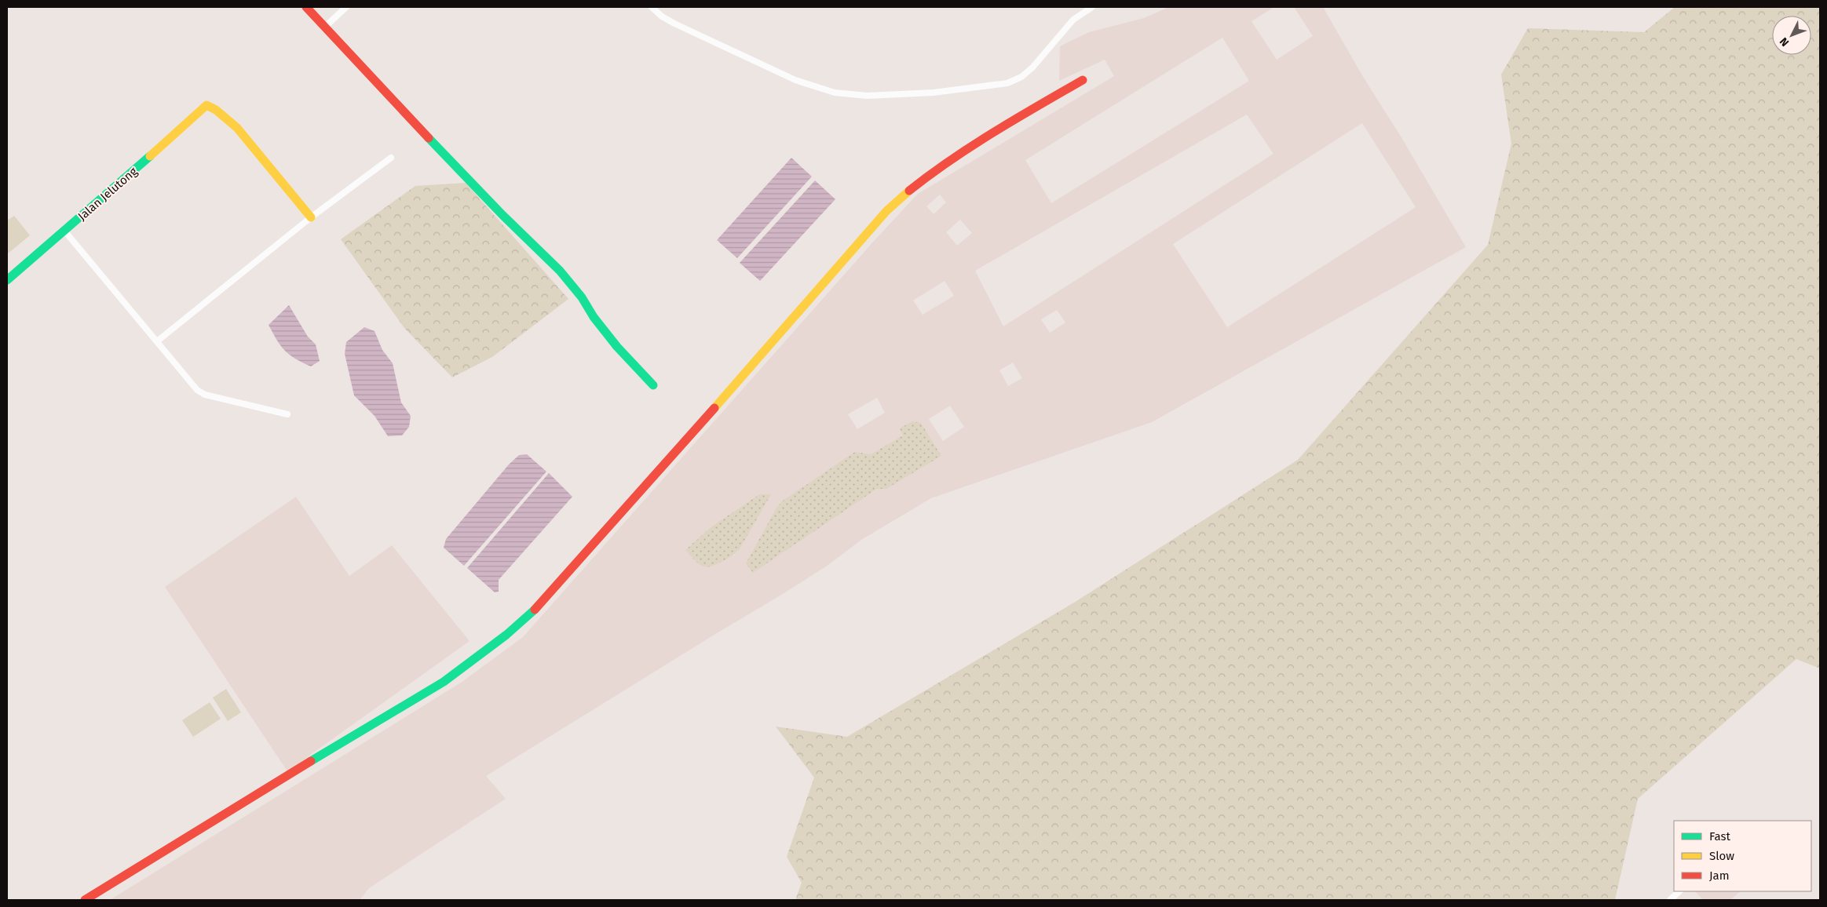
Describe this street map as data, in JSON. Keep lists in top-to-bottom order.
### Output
{
  "streets": {
    "street": ["Jalan Jelutong"]
  },
  "legend": ["Fast", "Slow", "Jam"],
  "north": "bottom left"
}
